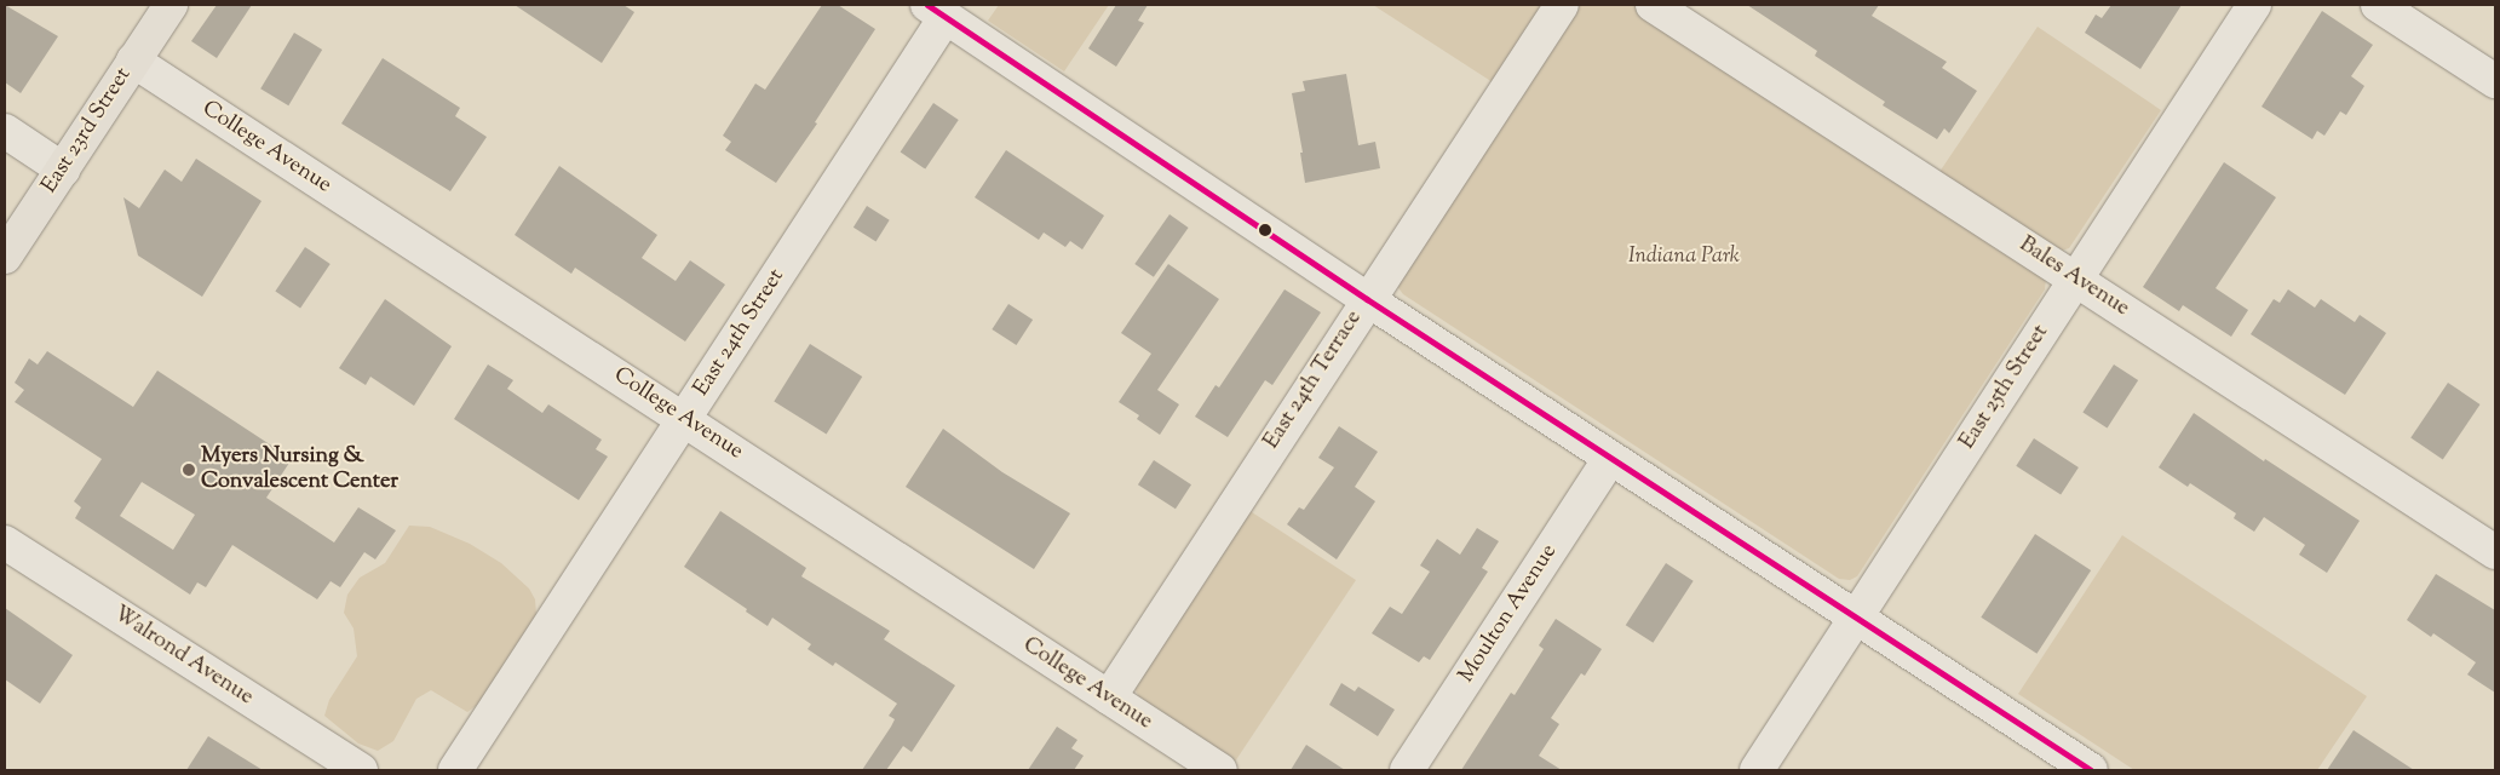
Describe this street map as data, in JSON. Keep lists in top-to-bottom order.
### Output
{
  "streets": {
    "main road": ["East 23rd Street"],
    "street": [
      "College Avenue",
      "Bales Avenue",
      "East 24th Street",
      "East 24th Terrace",
      "East 25th Street",
      "Moulton Avenue",
      "Walrond Avenue"
    ]
  },
  "crossings": [
    ["East 23rd Street", "College Avenue"],
    ["College Avenue", "East 24th Street"],
    ["College Avenue", "East 24th Terrace"],
    ["Bales Avenue", "East 25th Street"]
  ],
  "parks": ["Indiana Park"],
  "places": ["Myers Nursing & Convalescent Center"]
}
